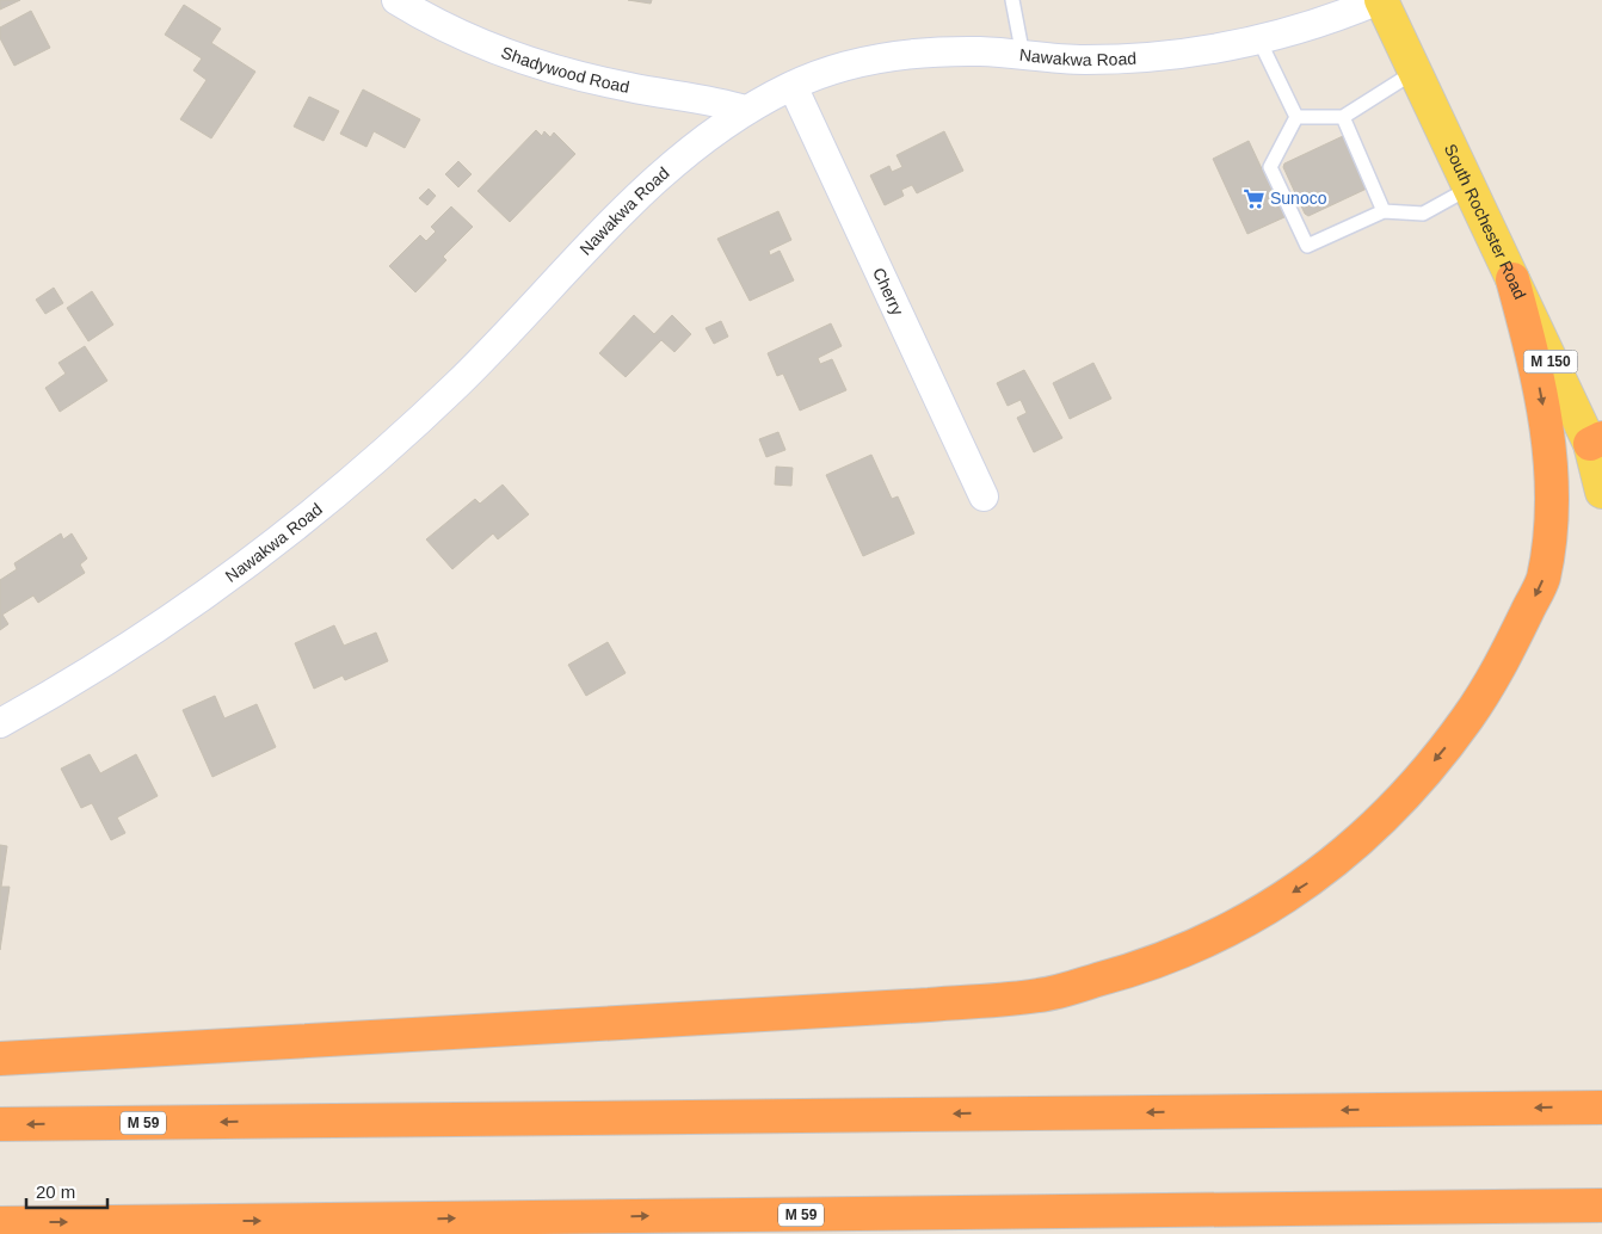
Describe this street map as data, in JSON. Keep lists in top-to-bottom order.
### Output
{
  "streets": {
    "highway": ["M 59"],
    "main road": ["South Rochester Road", "M 150"],
    "street": ["Nawakwa Road", "Shadywood Road", "Cherry"]
  },
  "crossings": [
    ["Nawakwa Road", "Shadywood Road"],
    ["Nawakwa Road", "South Rochester Road"],
    ["Nawakwa Road", "Cherry"]
  ],
  "places": {
    "supermarket": ["Sunoco"]
  },
  "scale_bar": "20 m"
}
